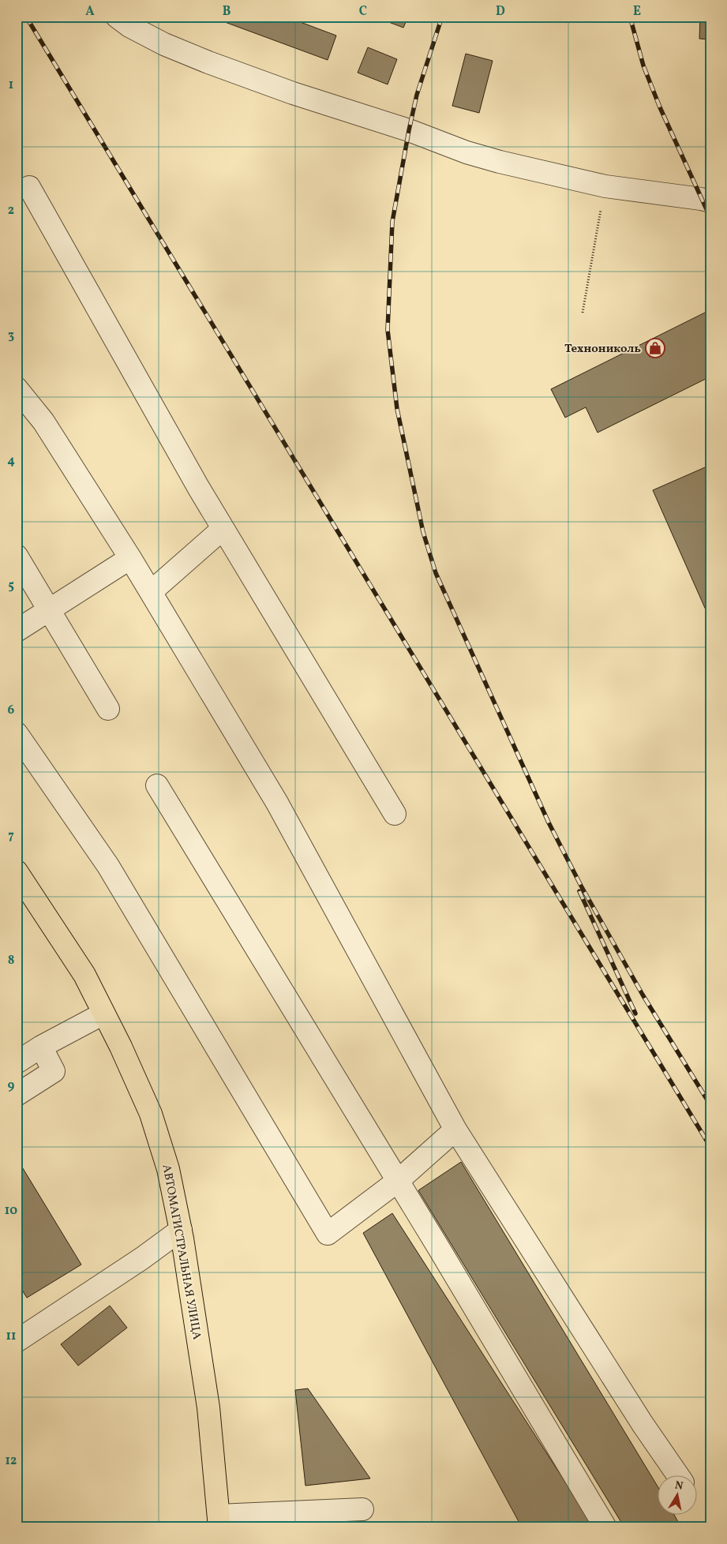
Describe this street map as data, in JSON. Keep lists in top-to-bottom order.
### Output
{
  "streets": {
    "main road": ["АВТОМАГИСТРАЛЬНАЯ УЛИЦА"]
  },
  "places": {
    "shop": ["Технониколь"]
  },
  "north": "top",
  "grid": {
    "columns": [
      "A",
      "B",
      "C",
      "D",
      "E"
    ],
    "rows": [
      "1",
      "2",
      "3",
      "4",
      "5",
      "6",
      "7",
      "8",
      "9",
      "10",
      "11",
      "12"
    ]
  }
}
